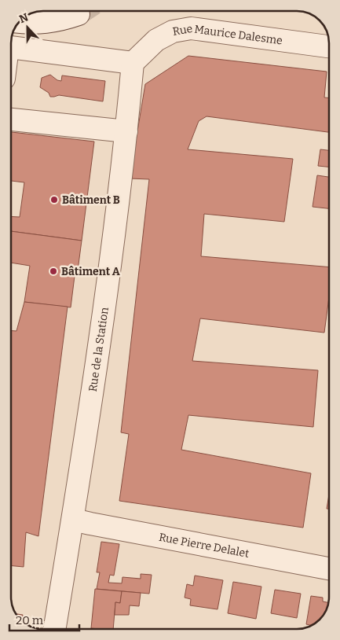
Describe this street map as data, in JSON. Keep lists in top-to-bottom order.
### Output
{
  "streets": {
    "street": ["Rue Maurice Dalesme", "Rue de la Station", "Rue Pierre Delalet"]
  },
  "crossings": [
    ["Rue Maurice Dalesme", "Rue de la Station"],
    ["Rue de la Station", "Rue Pierre Delalet"]
  ],
  "places": ["Bâtiment B", "Bâtiment A"],
  "scale_bar": "20 m",
  "north": "top"
}
